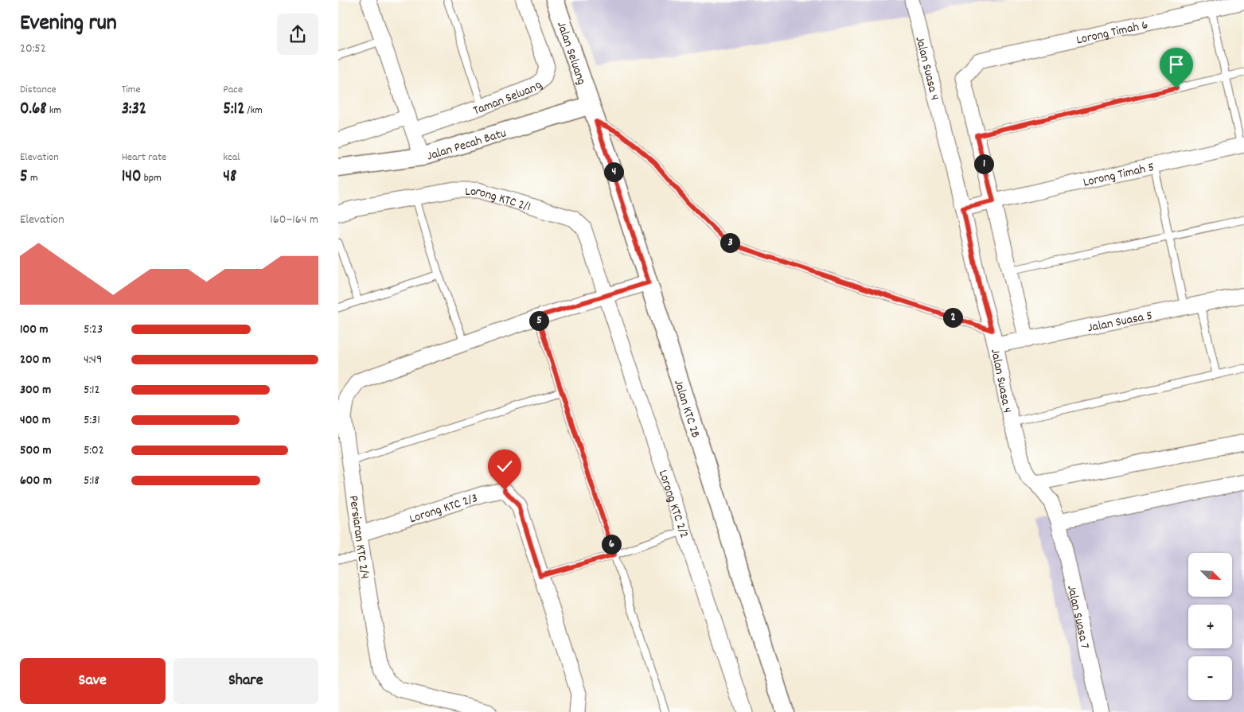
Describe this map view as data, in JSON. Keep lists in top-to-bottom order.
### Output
{
  "streets": {
    "street": [
      "Lorong Timah 6",
      "Jalan Seluang",
      "Jalan Suasa 4",
      "Taman Seluang",
      "Jalan Pecah Batu",
      "Lorong Timah 5",
      "Lorong KTC 2/1",
      "Jalan Suasa 5",
      "Jalan KTC 2B",
      "Lorong KTC 2/2",
      "Lorong KTC 2/3",
      "Persiaran KTC 2/4",
      "Jalan Suasa 7"
    ]
  },
  "crossings": [
    ["Jalan Seluang", "Jalan Pecah Batu"],
    ["Jalan Seluang", "Jalan KTC 2B"],
    ["Jalan Suasa 4", "Lorong Timah 5"],
    ["Jalan Suasa 4", "Jalan Suasa 5"],
    ["Jalan Suasa 4", "Jalan Suasa 7"],
    ["Jalan Pecah Batu", "Jalan KTC 2B"],
    ["Lorong KTC 2/1", "Lorong KTC 2/2"],
    ["Lorong KTC 2/1", "Persiaran KTC 2/4"],
    ["Jalan KTC 2B", "Persiaran KTC 2/4"],
    ["Lorong KTC 2/2", "Persiaran KTC 2/4"],
    ["Lorong KTC 2/3", "Persiaran KTC 2/4"]
  ],
  "north": "bottom right",
  "page": {
    "heading": ["Evening run", "20:52"],
    "stats": [
      ["Distance", "0.68 km"],
      ["Time", "3:32"],
      ["Pace", "5:12 /km"],
      ["Elevation", "5 m"],
      ["Heart rate", "140 bpm"],
      ["kcal", "48"]
    ],
    "pins": [
      "1",
      "4",
      "3",
      "2",
      "5",
      "6"
    ],
    "chart": ["Elevation", "160–164 m"],
    "list": [
      {
        "name": "100 m",
        "note": "5:23"
      },
      {
        "name": "200 m",
        "note": "4:49"
      },
      {
        "name": "300 m",
        "note": "5:12"
      },
      {
        "name": "400 m",
        "note": "5:31"
      },
      {
        "name": "500 m",
        "note": "5:02"
      },
      {
        "name": "600 m",
        "note": "5:18"
      }
    ],
    "map_buttons": ["+", "−"],
    "buttons": ["Save", "Share"]
  }
}
